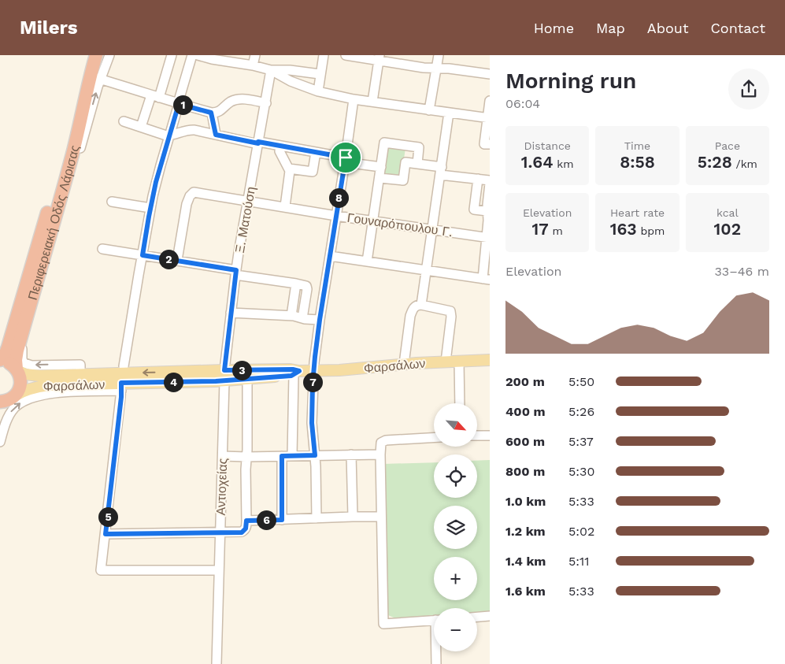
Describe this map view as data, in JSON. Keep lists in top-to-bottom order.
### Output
{
  "streets": {
    "highway": ["Περιφερειακή Οδός Λάρισας"],
    "main road": ["Φαρσάλων"],
    "street": ["Ξ. Ματούση", "Γουναρόπουλου Γ.", "Αντιοχείας"]
  },
  "crossings": [
    ["Ξ. Ματούση", "Γουναρόπουλου Γ."],
    ["Ξ. Ματούση", "Φαρσάλων"],
    ["Ξ. Ματούση", "Αντιοχείας"],
    ["Περιφερειακή Οδός Λάρισας", "Φαρσάλων"],
    ["Φαρσάλων", "Αντιοχείας"]
  ],
  "north": "bottom right",
  "page": {
    "header": "Milers",
    "nav": [
      "Home",
      "Map",
      "About",
      "Contact"
    ],
    "heading": ["Morning run", "06:04"],
    "pins": [
      "1",
      "8",
      "2",
      "3",
      "4",
      "7",
      "5",
      "6"
    ],
    "stats": [
      ["Distance", "1.64 km"],
      ["Time", "8:58"],
      ["Pace", "5:28 /km"],
      ["Elevation", "17 m"],
      ["Heart rate", "163 bpm"],
      ["kcal", "102"]
    ],
    "chart": ["Elevation", "33–46 m"],
    "list": [
      {
        "name": "200 m",
        "note": "5:50"
      },
      {
        "name": "400 m",
        "note": "5:26"
      },
      {
        "name": "600 m",
        "note": "5:37"
      },
      {
        "name": "800 m",
        "note": "5:30"
      },
      {
        "name": "1.0 km",
        "note": "5:33"
      },
      {
        "name": "1.2 km",
        "note": "5:02"
      },
      {
        "name": "1.4 km",
        "note": "5:11"
      },
      {
        "name": "1.6 km",
        "note": "5:33"
      }
    ],
    "map_buttons": ["+", "−"]
  }
}
